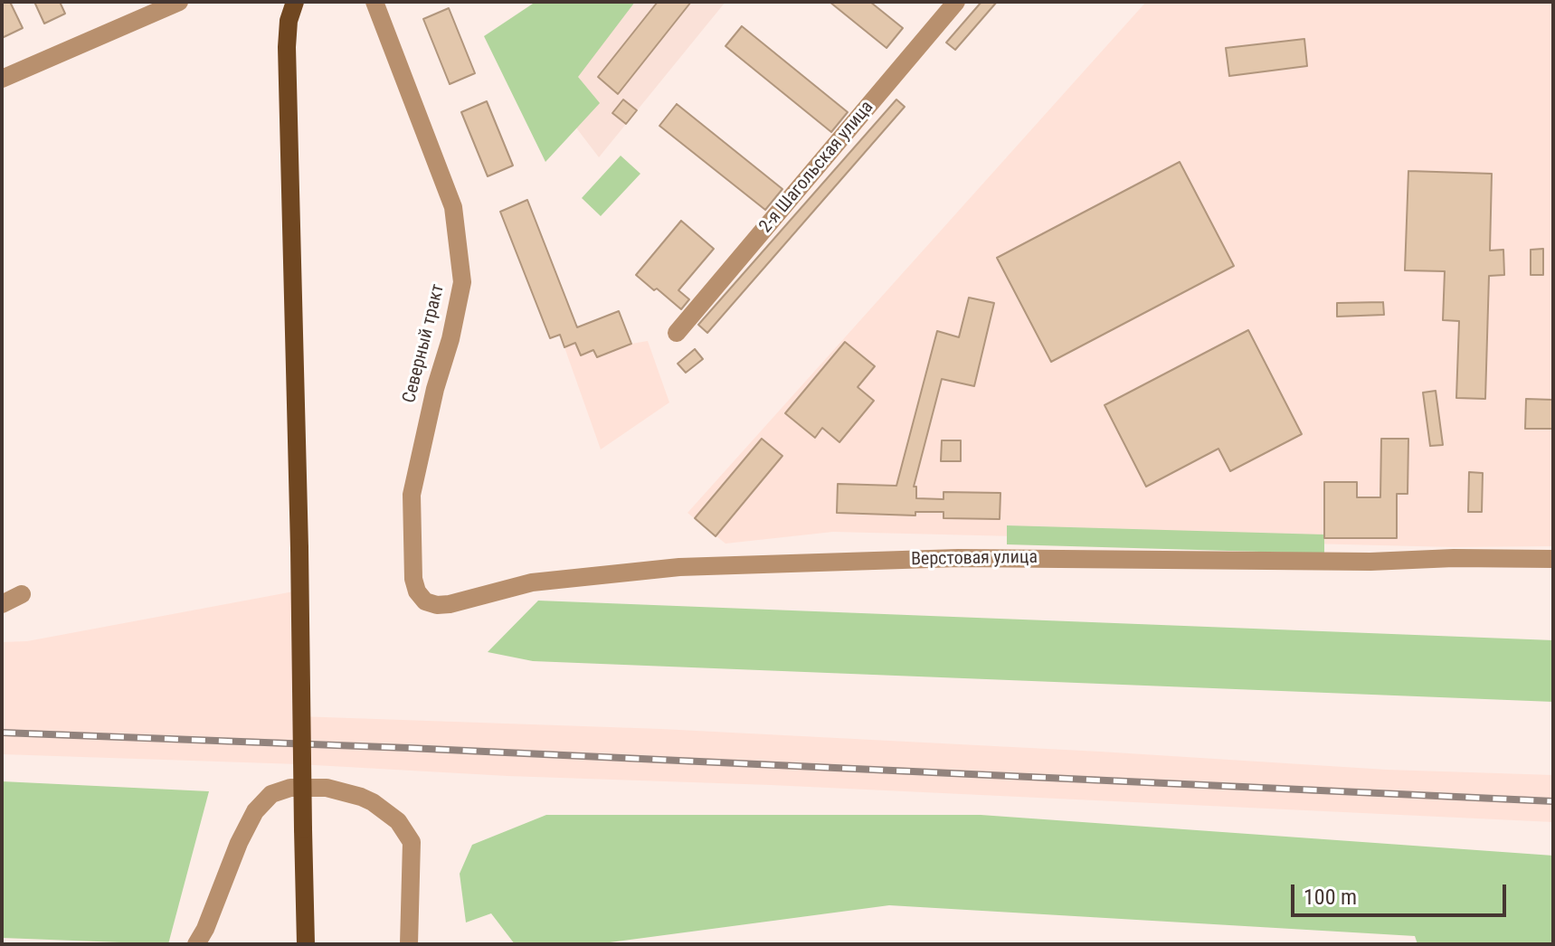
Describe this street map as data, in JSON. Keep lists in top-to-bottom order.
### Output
{
  "streets": {
    "street": ["2-я Шагольская улица", "Северный тракт", "Верстовая улица"]
  },
  "crossings": [
    ["Северный тракт", "Верстовая улица"]
  ],
  "scale_bar": "100 m"
}
